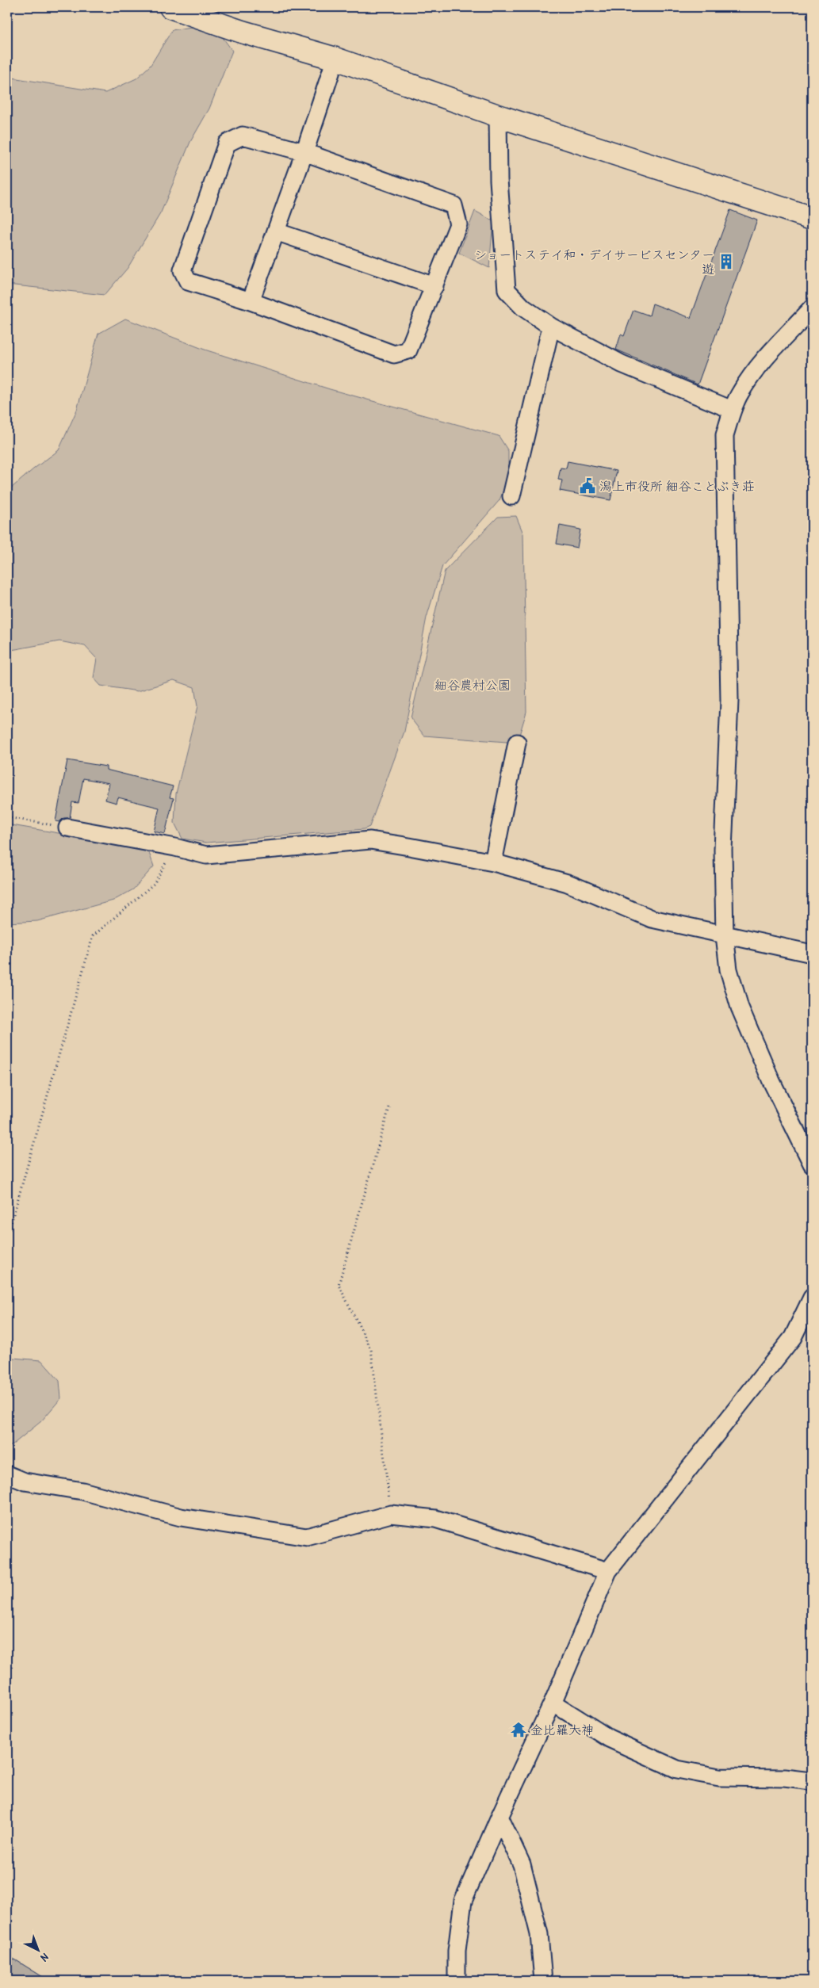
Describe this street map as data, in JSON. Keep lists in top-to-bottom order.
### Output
{
  "parks": ["細谷農村公園"],
  "places": {
    "building": ["ショートステイ和・デイサービスセンター 遊"],
    "public building": ["潟上市役所 細谷ことぶき荘"],
    "temple": ["金比羅大神"]
  },
  "north": "bottom right"
}
